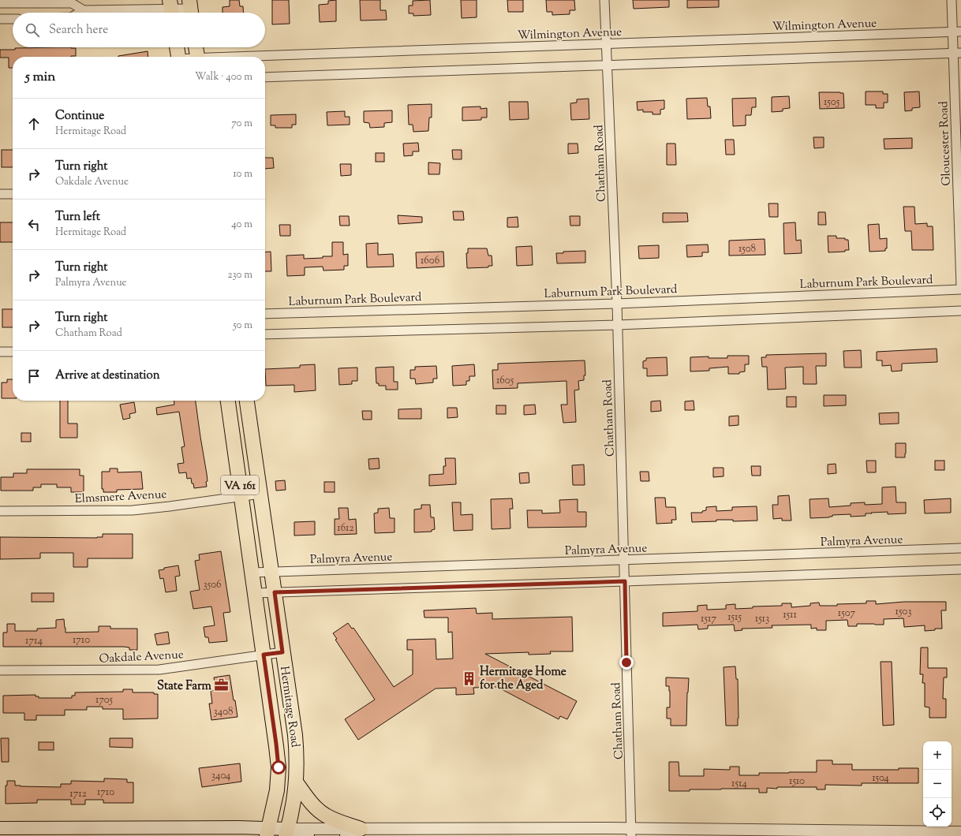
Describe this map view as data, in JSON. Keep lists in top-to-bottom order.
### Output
{
  "streets": {
    "main road": ["VA 161", "Hermitage Road"],
    "street": [
      "Wilmington Avenue",
      "Gloucester Road",
      "Chatham Road",
      "Laburnum Park Boulevard",
      "Elmsmere Avenue",
      "Palmyra Avenue",
      "Oakdale Avenue"
    ]
  },
  "crossings": [
    ["Wilmington Avenue", "Gloucester Road"],
    ["Wilmington Avenue", "Chatham Road"],
    ["Chatham Road", "Laburnum Park Boulevard"],
    ["Chatham Road", "Palmyra Avenue"],
    ["Elmsmere Avenue", "Hermitage Road"],
    ["Palmyra Avenue", "Hermitage Road"],
    ["Oakdale Avenue", "Hermitage Road"]
  ],
  "places": {
    "building": ["Hermitage Home for the Aged"],
    "office": ["State Farm"]
  },
  "house_numbers": [
    "1505",
    "1508",
    "1606",
    "1605",
    "1612",
    "3506",
    "1503",
    "1507",
    "1511",
    "1515",
    "1517",
    "1513",
    "1710",
    "1714",
    "1705",
    "3408",
    "3404",
    "1504",
    "1510",
    "1514",
    "1710",
    "1712"
  ],
  "page": {
    "search": "Search here",
    "heading": ["5 min", "Walk · 400 m"],
    "list": [
      ["Continue", "Hermitage Road", "70 m"],
      ["Turn right", "Oakdale Avenue", "10 m"],
      ["Turn left", "Hermitage Road", "40 m"],
      ["Turn right", "Palmyra Avenue", "230 m"],
      ["Turn right", "Chatham Road", "50 m"],
      "Arrive at destination"
    ],
    "map_buttons": ["+", "−"]
  }
}
